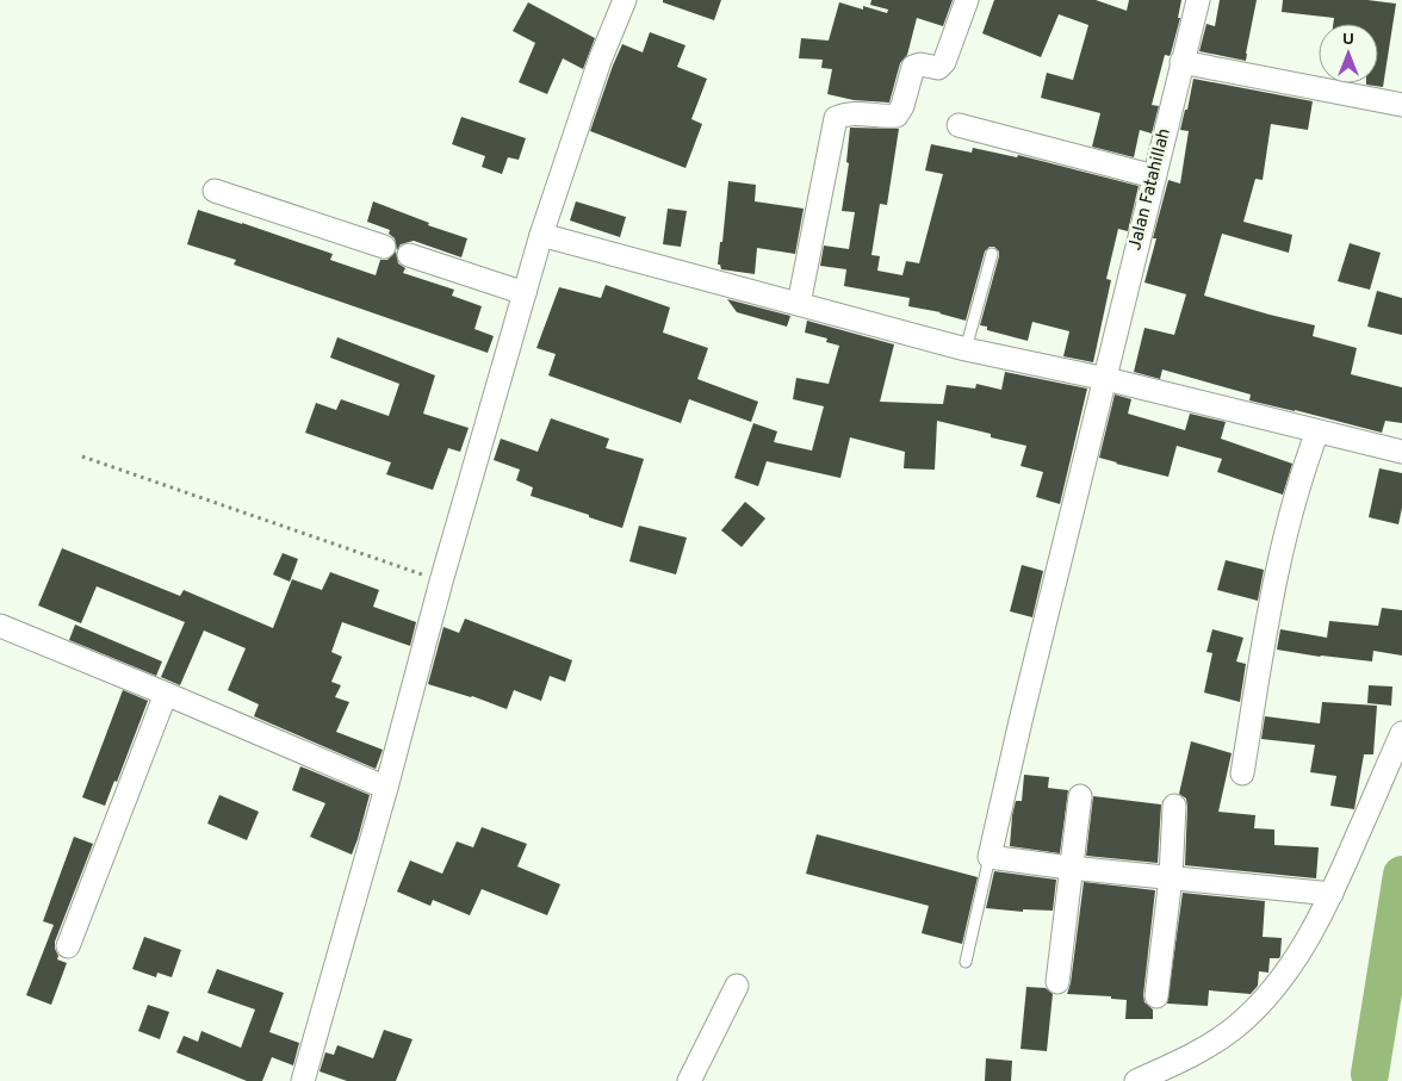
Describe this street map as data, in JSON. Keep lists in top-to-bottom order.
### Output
{
  "streets": {
    "street": ["Jalan Fatahillah"]
  },
  "north": "top"
}
